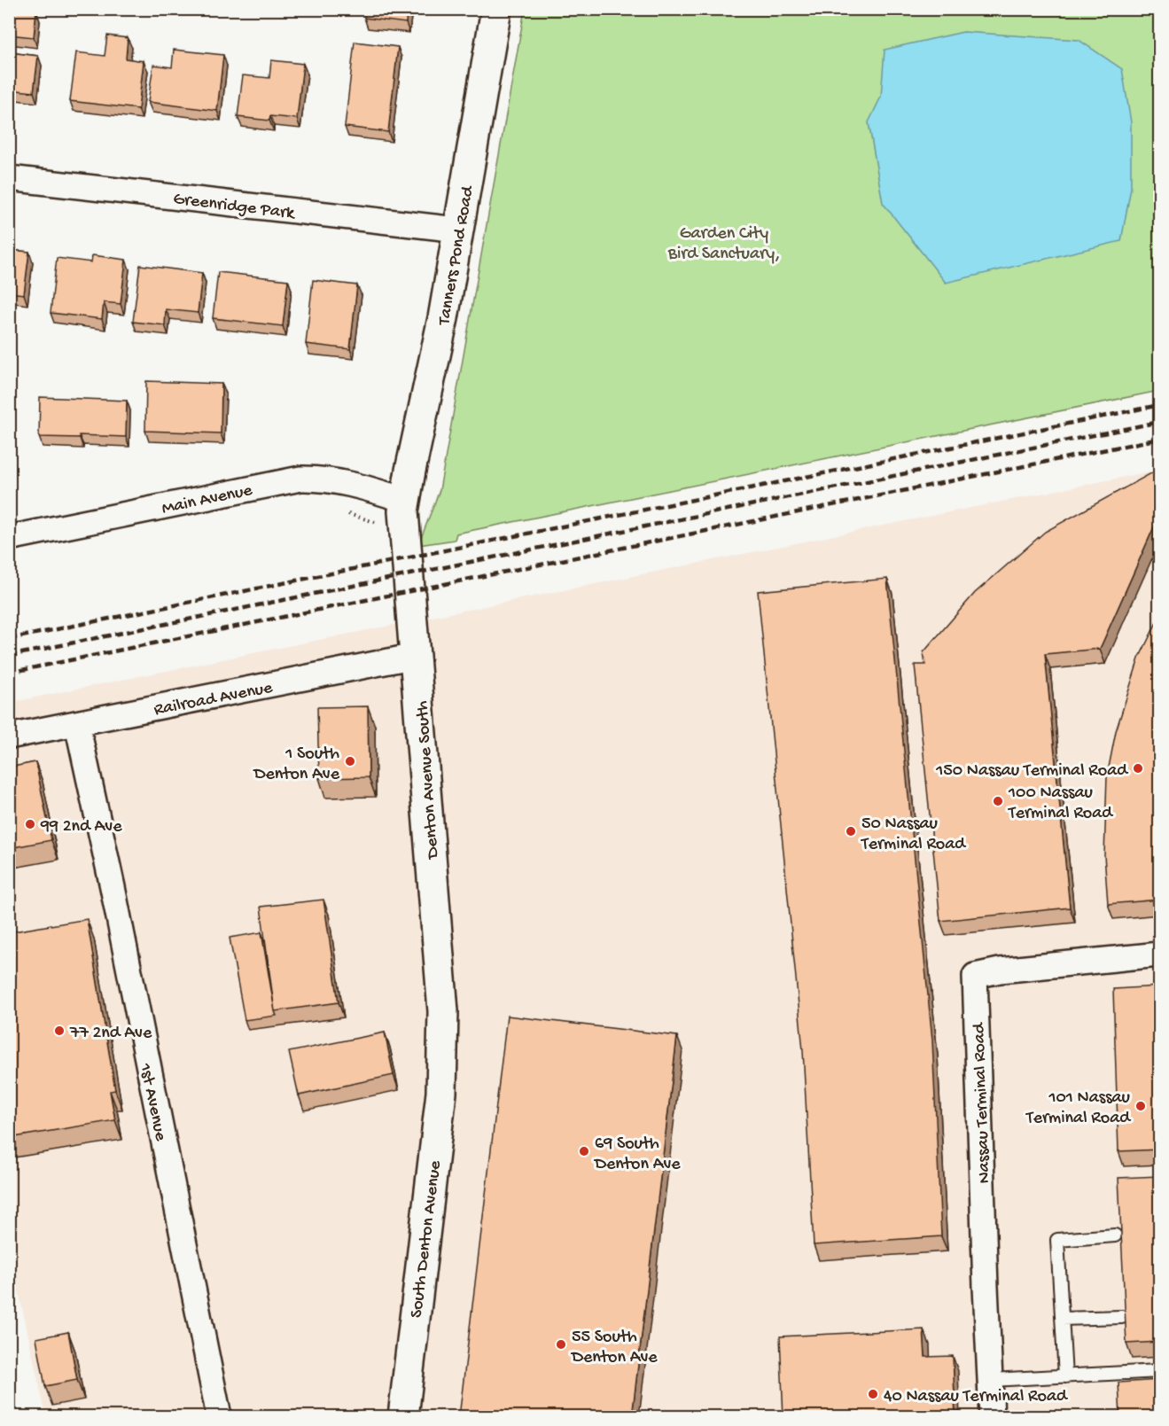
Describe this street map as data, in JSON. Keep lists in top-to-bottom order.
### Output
{
  "streets": {
    "street": [
      "Greenridge Park",
      "Tanners Pond Road",
      "Main Avenue",
      "Railroad Avenue",
      "Denton Avenue South",
      "1st Avenue",
      "Nassau Terminal Road",
      "South Denton Avenue"
    ]
  },
  "crossings": [
    ["Greenridge Park", "Tanners Pond Road"],
    ["Tanners Pond Road", "Main Avenue"],
    ["Tanners Pond Road", "Denton Avenue South"],
    ["Main Avenue", "Denton Avenue South"],
    ["Railroad Avenue", "Denton Avenue South"],
    ["Railroad Avenue", "1st Avenue"],
    ["Denton Avenue South", "South Denton Avenue"]
  ],
  "parks": ["Garden City Bird Sanctuary,"],
  "places": [
    "1 South Denton Ave",
    "150 Nassau Terminal Road",
    "100 Nassau Terminal Road",
    "99 2nd Ave",
    "50 Nassau Terminal Road",
    "77 2nd Ave",
    "101 Nassau Terminal Road",
    "69 South Denton Ave",
    "55 South Denton Ave",
    "40 Nassau Terminal Road"
  ]
}
